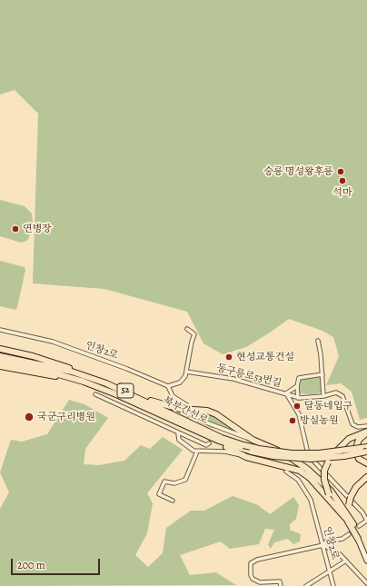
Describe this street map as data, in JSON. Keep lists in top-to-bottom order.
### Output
{
  "streets": {
    "highway": ["52", "북부간선로"],
    "street": ["인창2로", "동구릉로53번길"]
  },
  "places": [
    "숭릉 명성왕후릉",
    "석마",
    "연병장",
    "현성교통건설",
    "달동네입구",
    "국군구리병원",
    "방실농원"
  ],
  "scale_bar": "200 m"
}
